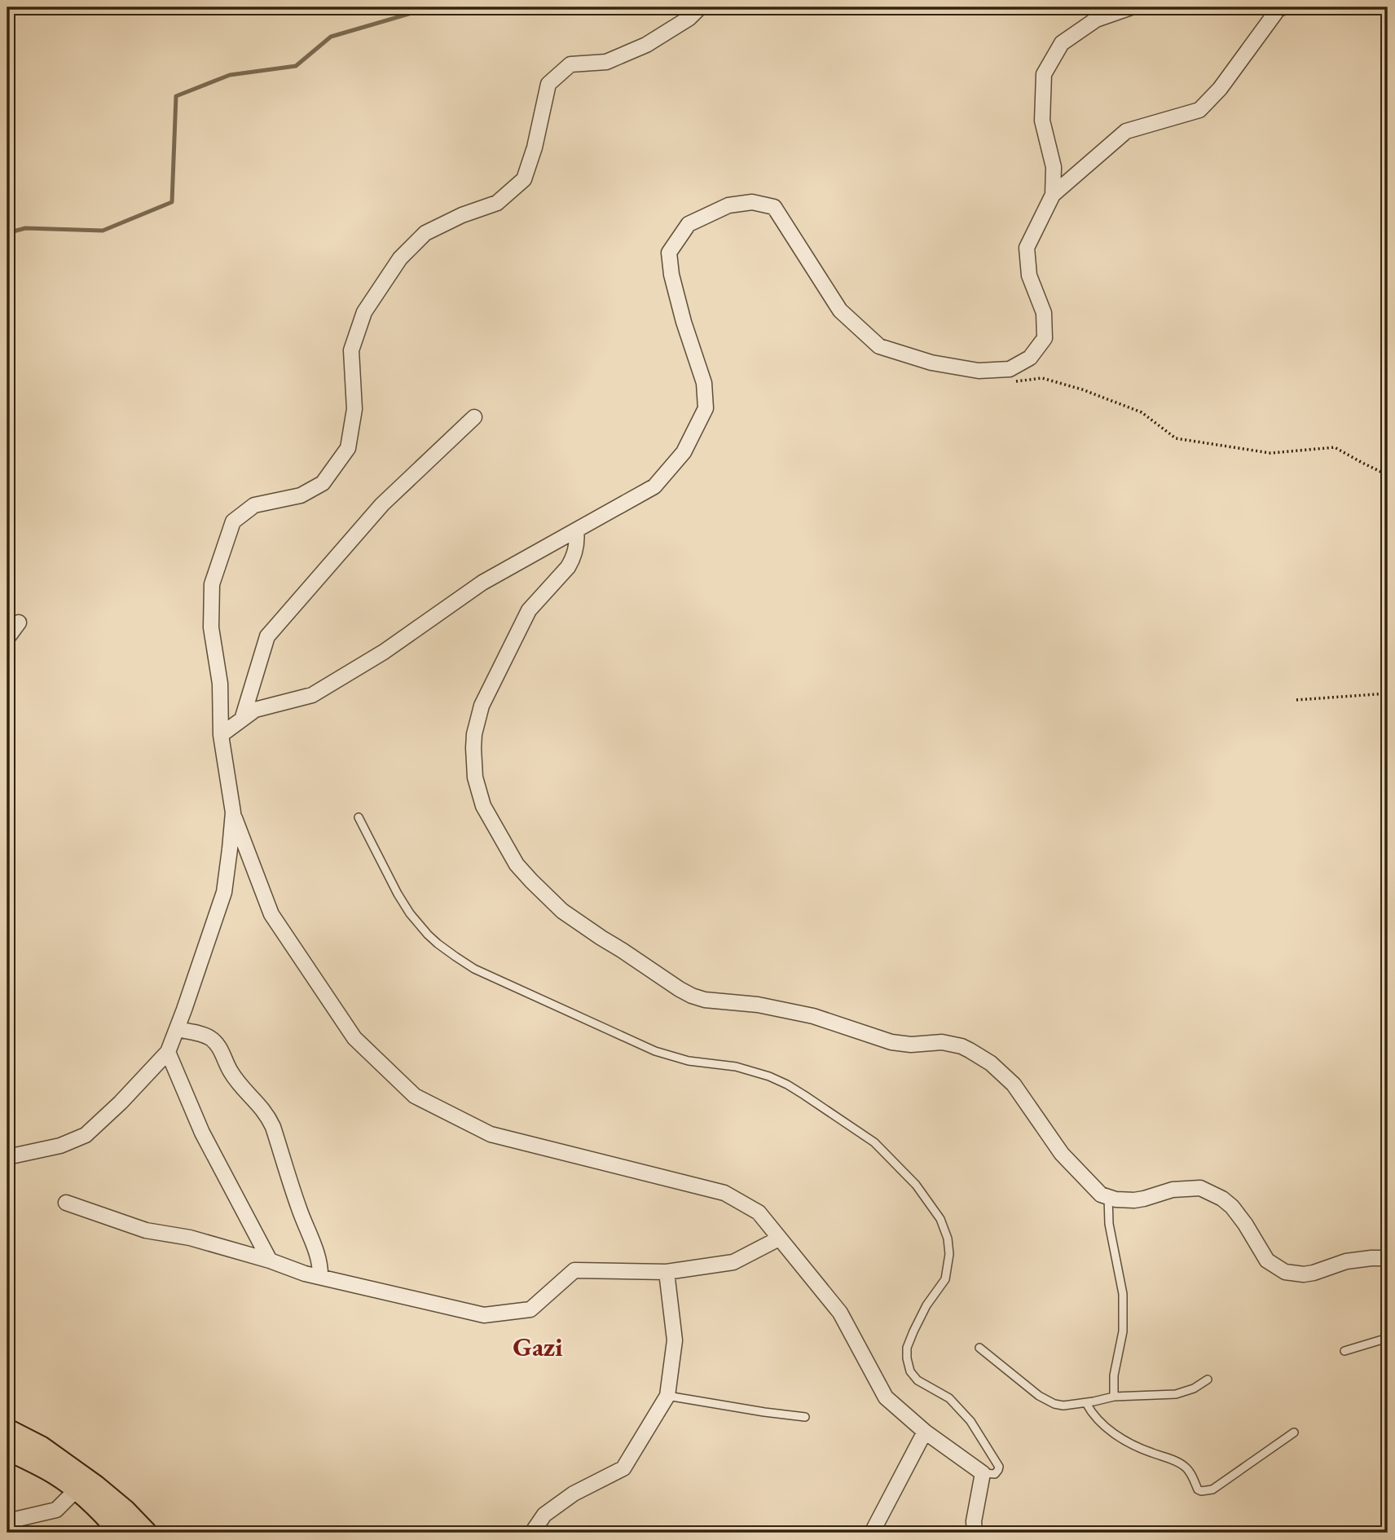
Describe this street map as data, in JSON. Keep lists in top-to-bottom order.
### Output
{
  "districts": ["Gazi"]
}
